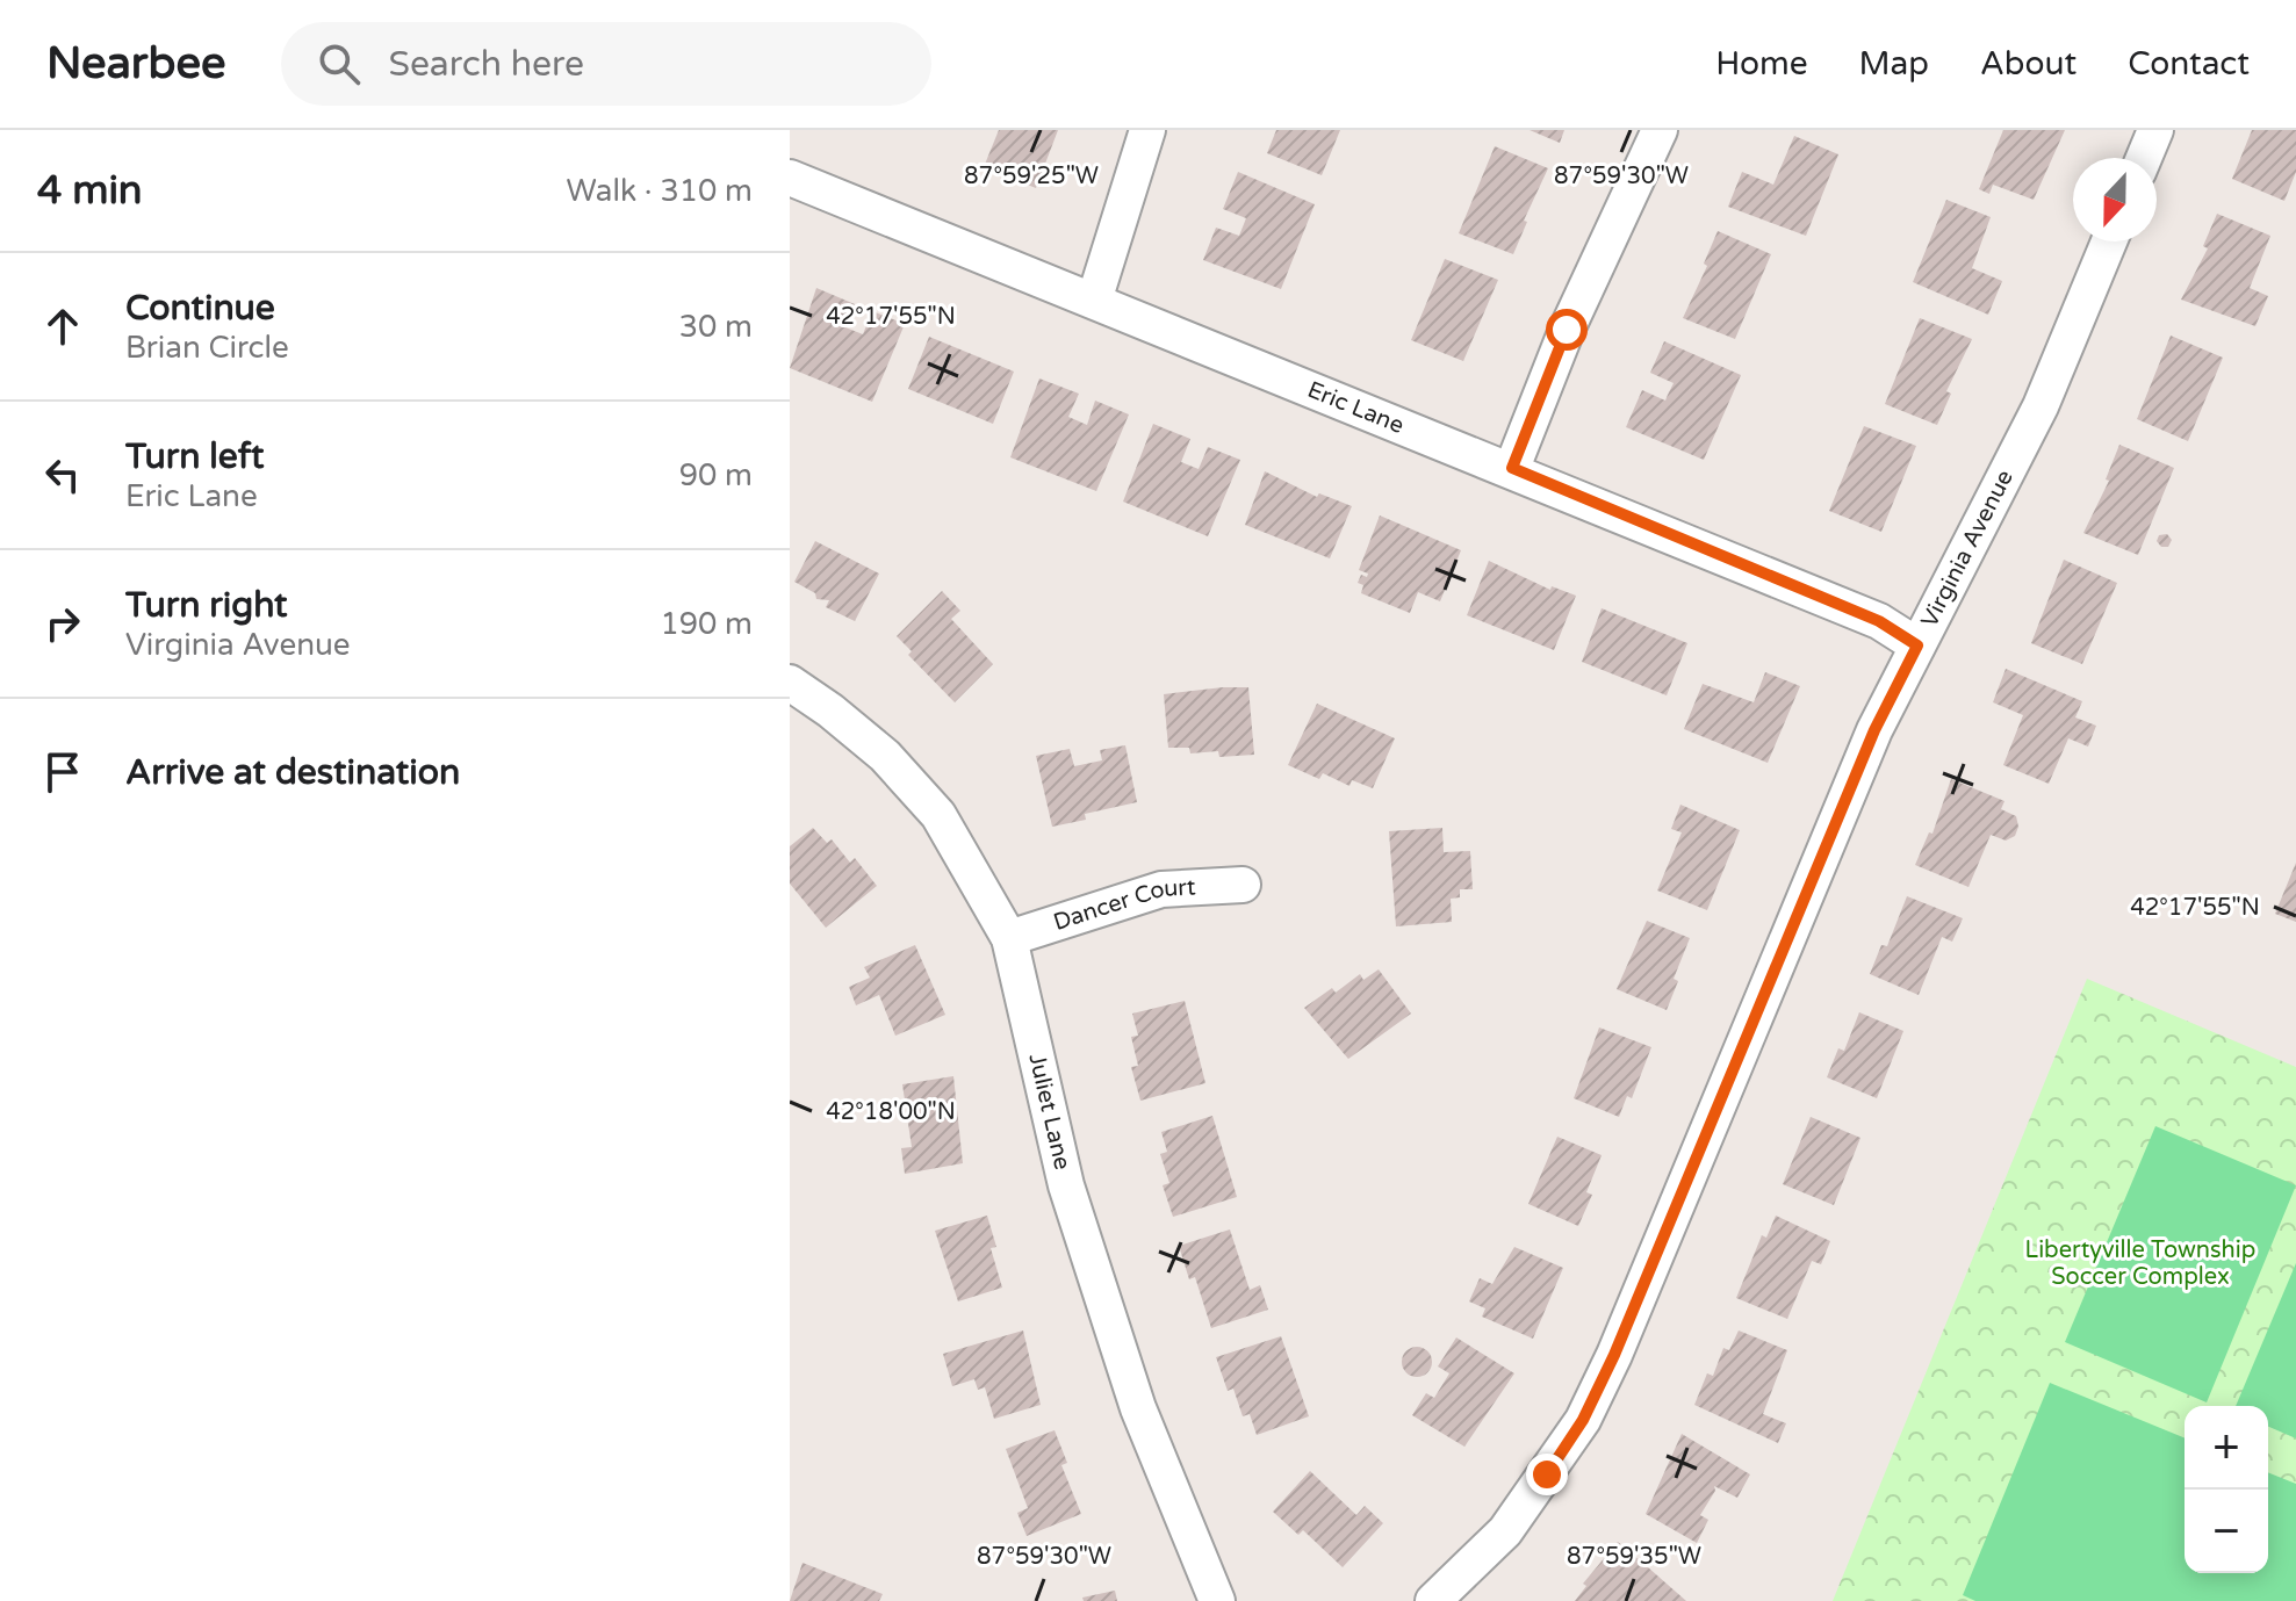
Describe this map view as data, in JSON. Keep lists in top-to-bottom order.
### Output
{
  "streets": {
    "street": [
      "Eric Lane",
      "Virginia Avenue",
      "Dancer Court",
      "Juliet Lane"
    ]
  },
  "crossings": [
    ["Eric Lane", "Virginia Avenue"],
    ["Dancer Court", "Juliet Lane"]
  ],
  "parks": ["Libertyville Township Soccer Complex"],
  "north": "bottom",
  "page": {
    "header": "Nearbee",
    "search": "Search here",
    "nav": [
      "Home",
      "Map",
      "About",
      "Contact"
    ],
    "heading": ["4 min", "Walk · 310 m"],
    "list": [
      ["Continue", "Brian Circle", "30 m"],
      ["Turn left", "Eric Lane", "90 m"],
      ["Turn right", "Virginia Avenue", "190 m"],
      "Arrive at destination"
    ],
    "map_buttons": ["+", "−"]
  },
  "coordinates": [
    "87°59'25\"W",
    "87°59'30\"W",
    "42°17'55\"N",
    "42°18'00\"N",
    "87°59'35\"W"
  ]
}
